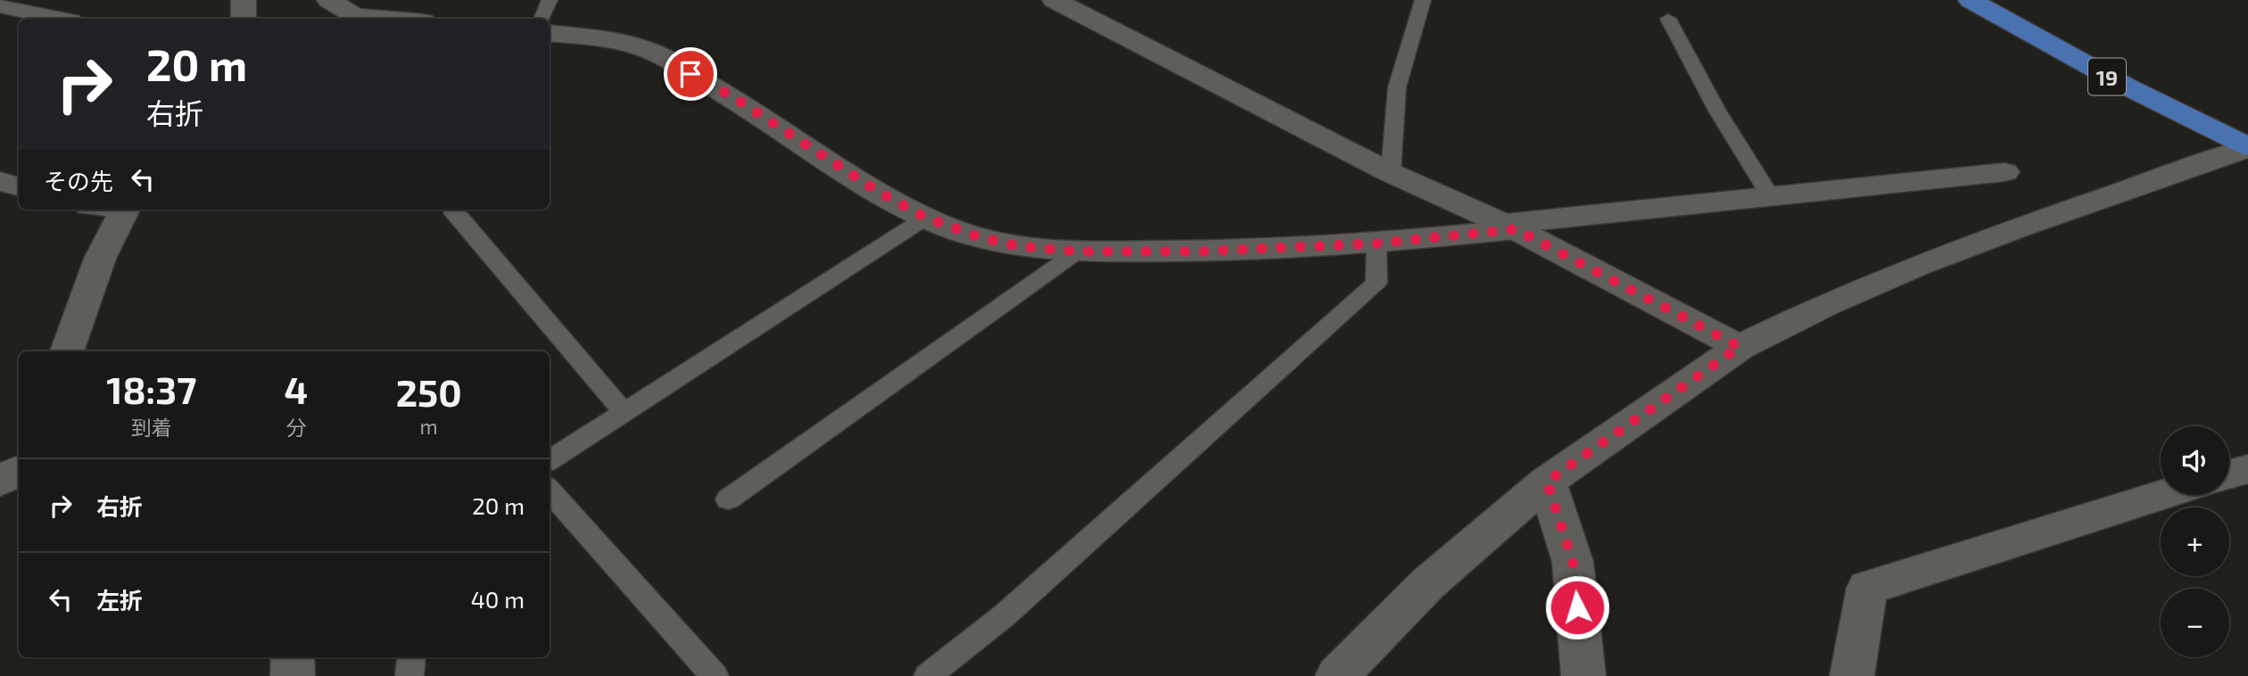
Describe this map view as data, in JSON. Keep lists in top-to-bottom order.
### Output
{
  "streets": {
    "main road": ["19"]
  },
  "page": {
    "turn": ["20 m", "右折"],
    "then": "その先",
    "eta": [
      "18:37",
      "到着",
      "4",
      "分",
      "250",
      "m"
    ],
    "map_buttons": ["+", "−"],
    "list": [
      {
        "name": "右折",
        "value": "20 m"
      },
      {
        "name": "左折",
        "value": "40 m"
      }
    ]
  }
}
